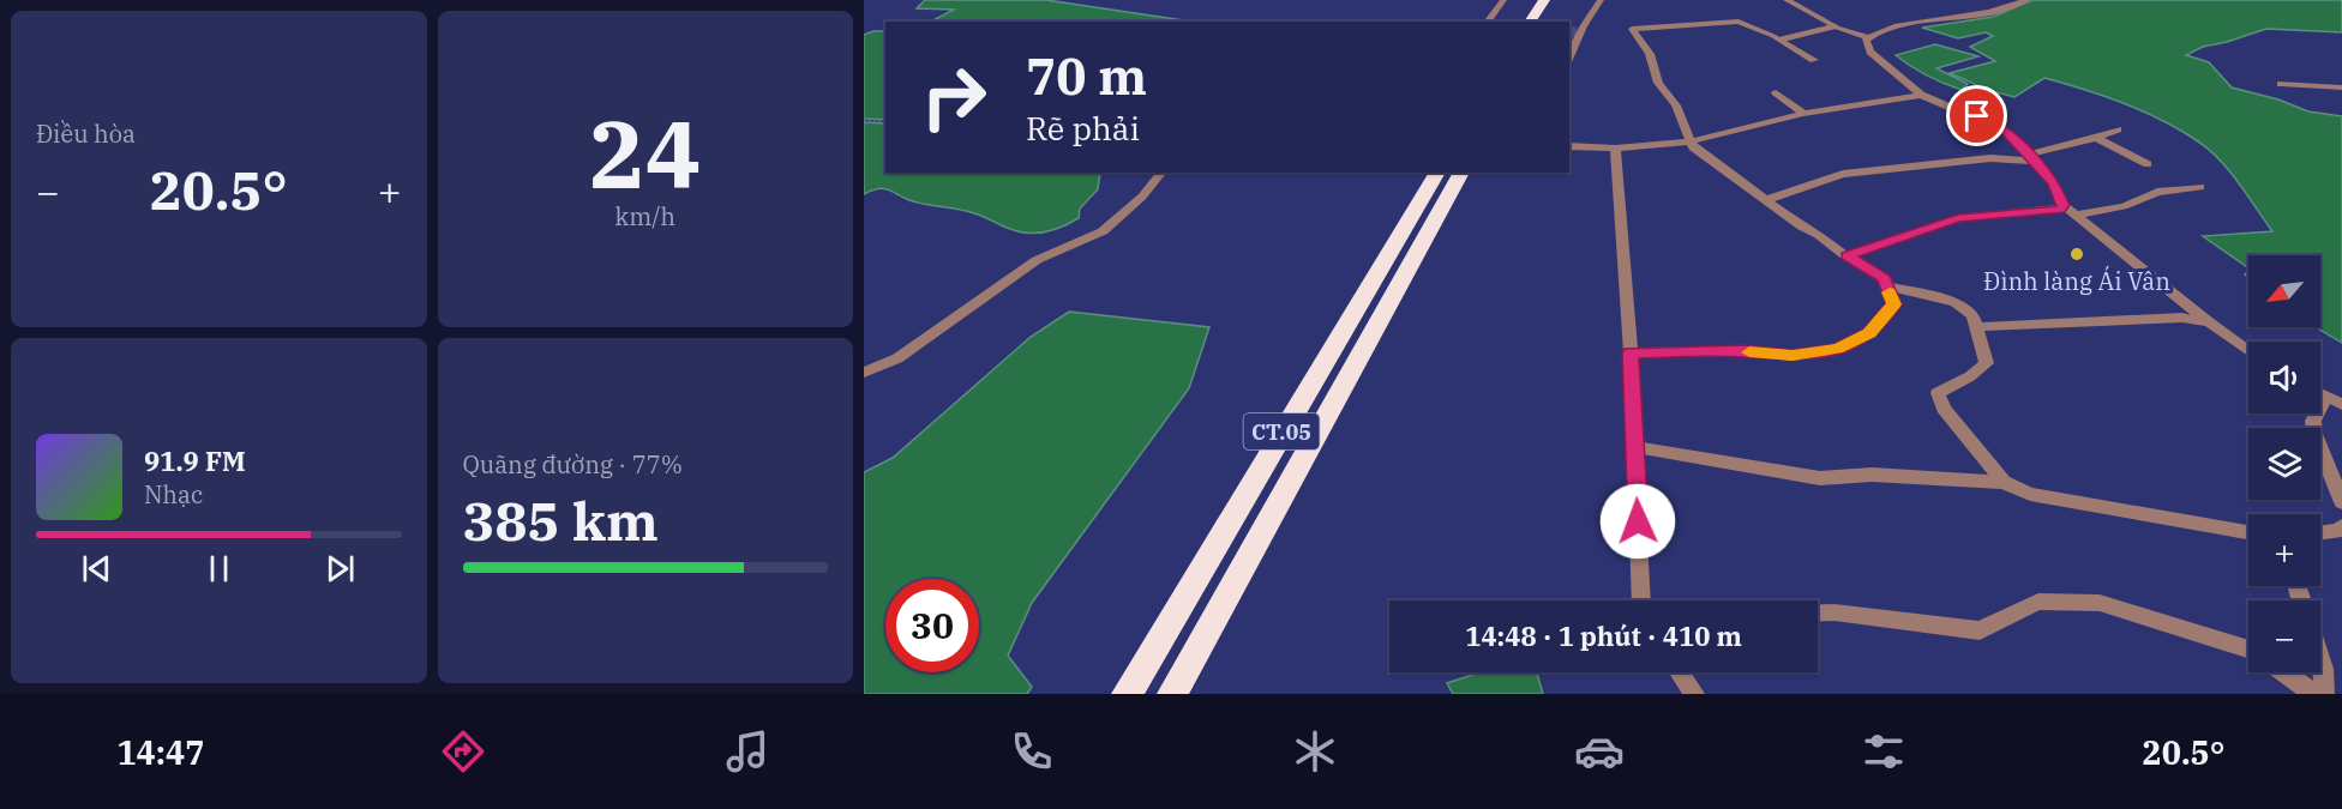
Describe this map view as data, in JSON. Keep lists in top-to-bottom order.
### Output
{
  "streets": {
    "highway": ["CT.05"]
  },
  "places": ["Đình làng Ái Vân"],
  "north": "bottom left",
  "page": {
    "tile": [
      "Điều hòa",
      ["24", "km/h"],
      ["Quãng đường · 77%", "385 km"]
    ],
    "turn": ["70 m", "Rẽ phải"],
    "heat": ["−", "20.5°", "+"],
    "map_buttons": ["+", "−"],
    "song": ["91.9 FM", "Nhạc"],
    "limit": "30",
    "trip": "14:48 · 1 phút · 410 m",
    "tabs": ["14:47", "20.5°"]
  }
}
